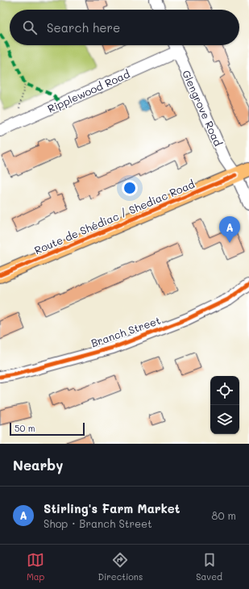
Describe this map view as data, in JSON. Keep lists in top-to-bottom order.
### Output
{
  "streets": {
    "main road": ["Route de Shédiac / Shediac Road"],
    "street": ["Ripplewood Road", "Glengrove Road", "Branch Street"]
  },
  "crossings": [
    ["Ripplewood Road", "Glengrove Road"],
    ["Glengrove Road", "Route de Shédiac / Shediac Road"]
  ],
  "scale_bar": "50 m",
  "page": {
    "search": "Search here",
    "pins": "A",
    "scale": "50 m",
    "heading": "Nearby",
    "list": [
      {
        "mark": "A",
        "name": "Stirling's Farm Market",
        "note": "Shop · Branch Street",
        "value": "80 m"
      }
    ],
    "nav": ["Map", "Directions", "Saved"]
  }
}
